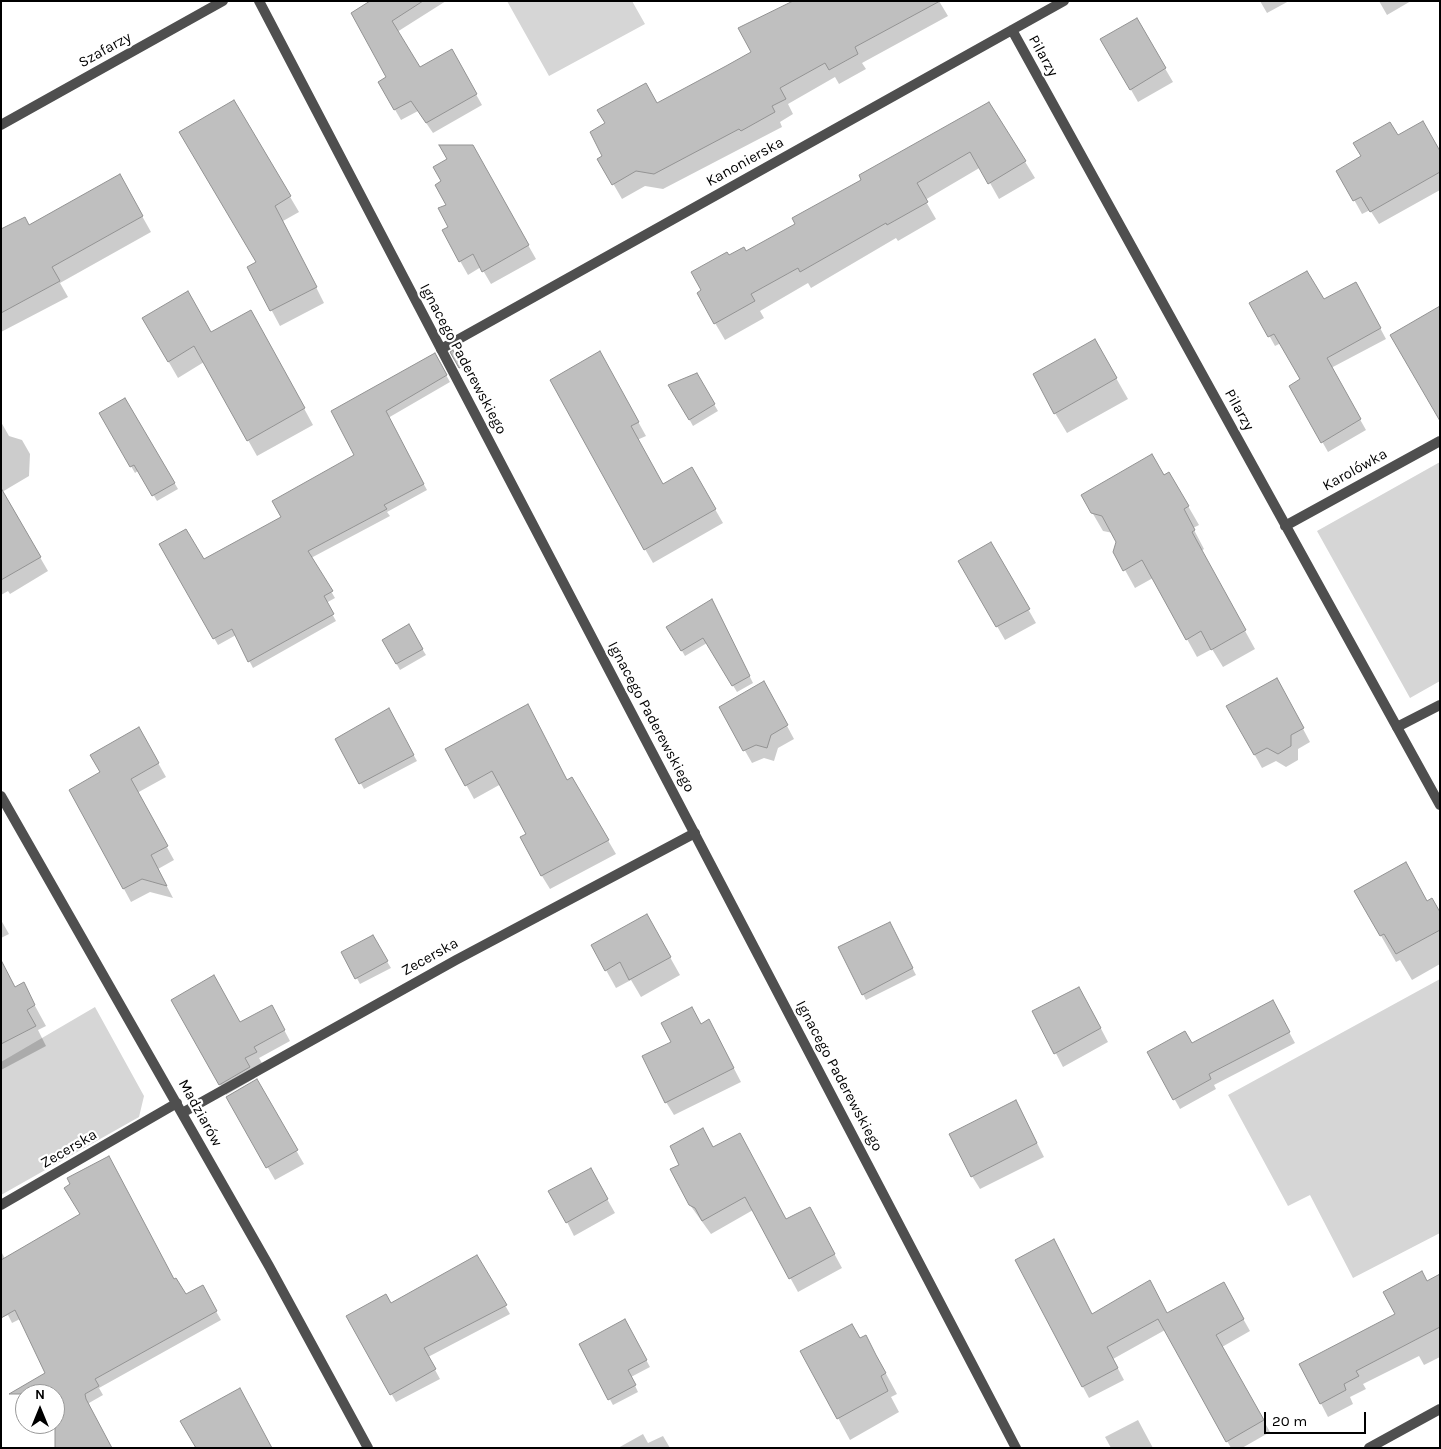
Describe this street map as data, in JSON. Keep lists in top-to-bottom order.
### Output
{
  "streets": {
    "street": [
      "Szafarzy",
      "Pilarzy",
      "Kanonierska",
      "Ignacego Paderewskiego",
      "Karolówka",
      "Zecerska",
      "Madziarów"
    ]
  },
  "crossings": [
    ["Pilarzy", "Kanonierska"],
    ["Pilarzy", "Karolówka"],
    ["Kanonierska", "Ignacego Paderewskiego"],
    ["Ignacego Paderewskiego", "Zecerska"],
    ["Zecerska", "Madziarów"]
  ],
  "scale_bar": "20 m",
  "north": "top"
}
